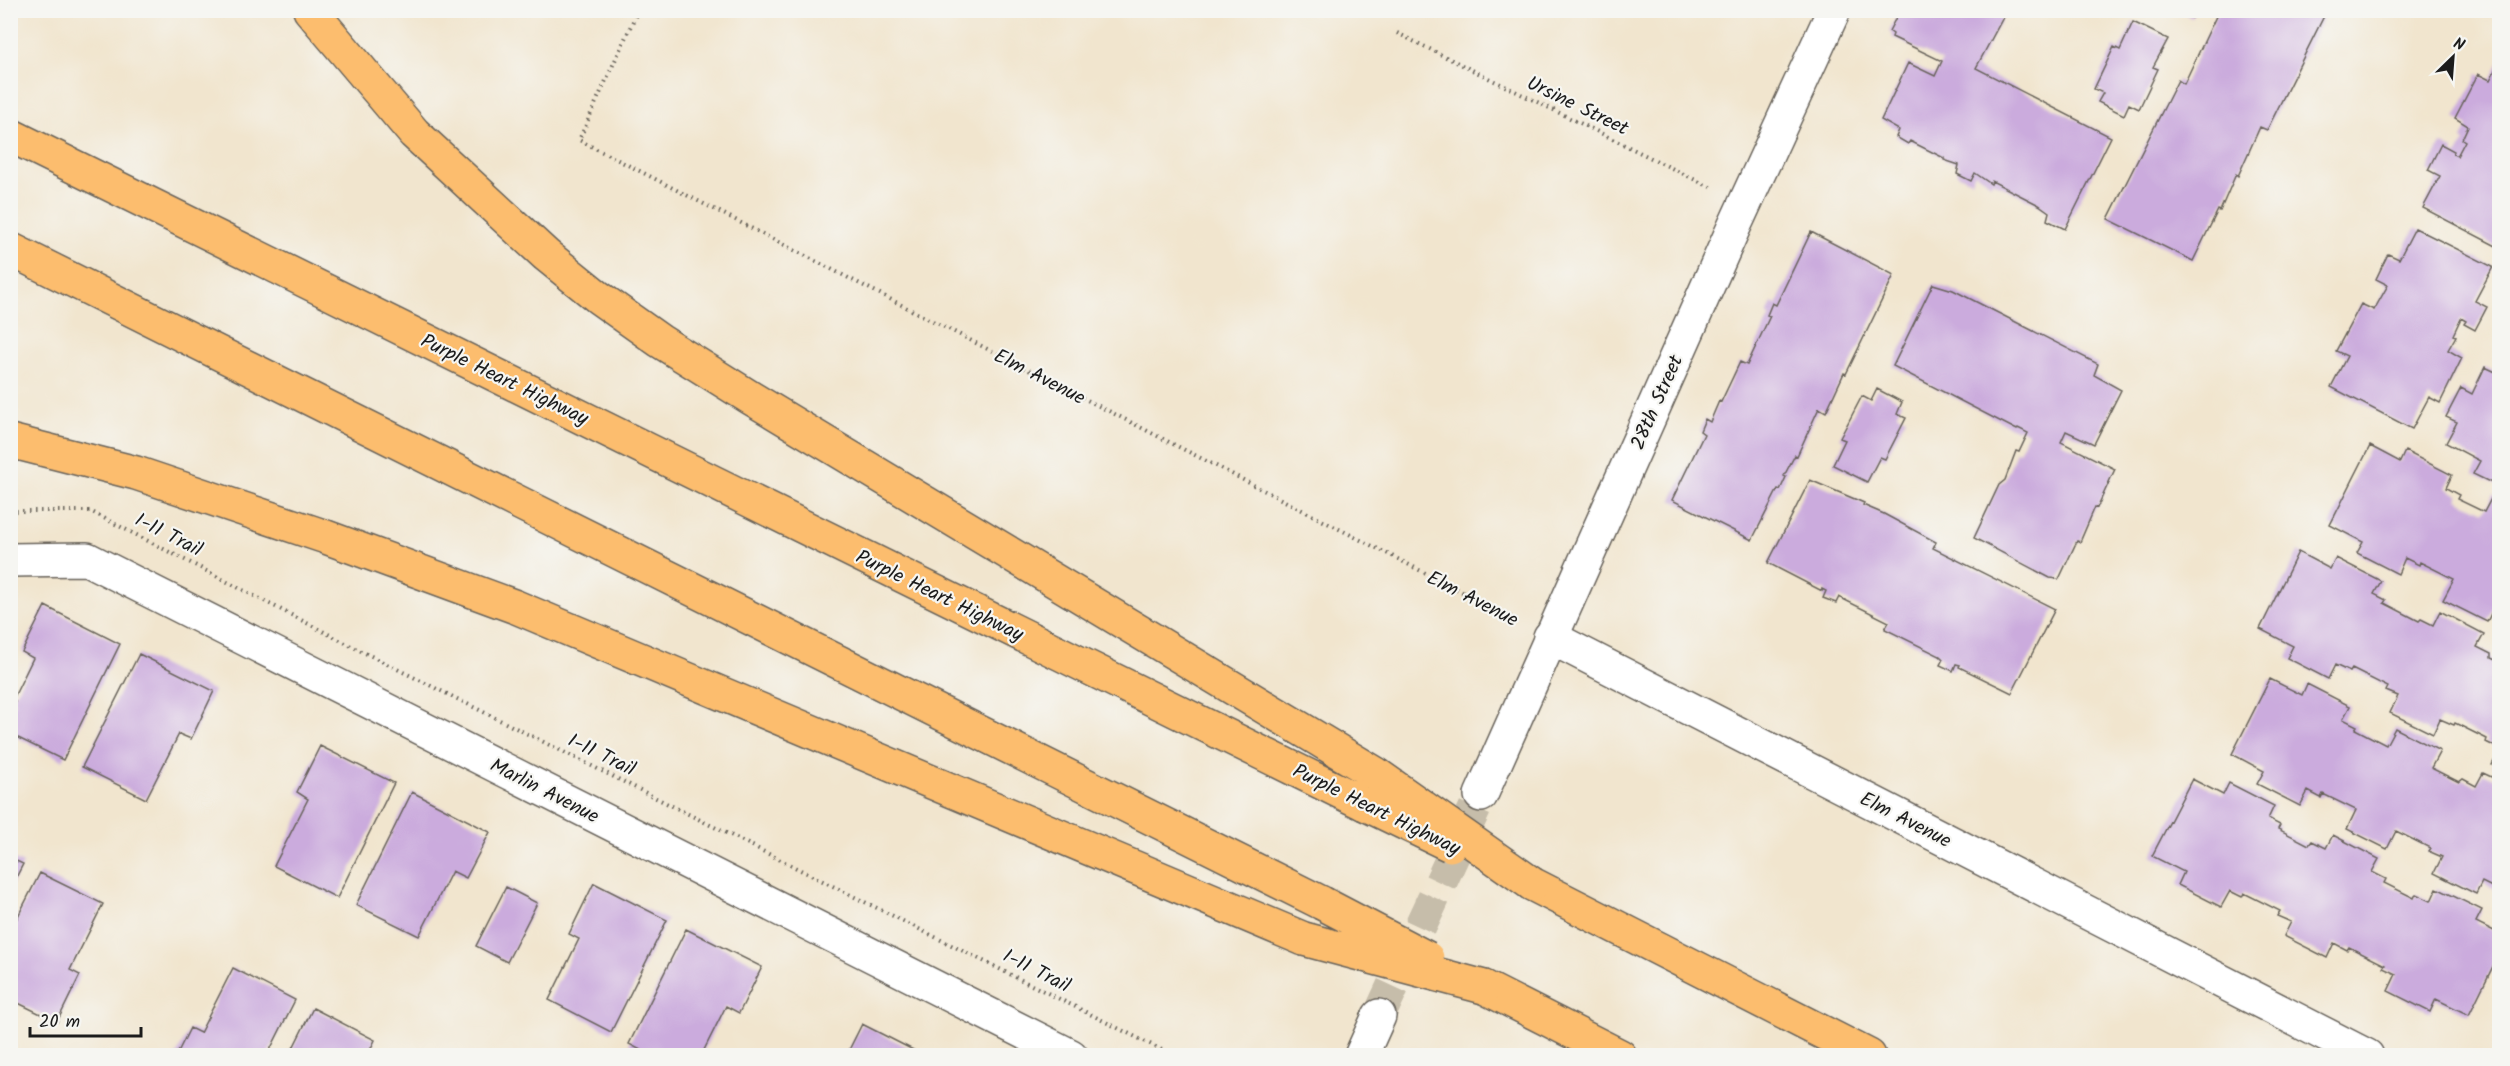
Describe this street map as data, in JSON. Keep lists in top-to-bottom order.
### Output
{
  "streets": {
    "highway": ["Purple Heart Highway"],
    "street": ["Elm Avenue", "28th Street", "Marlin Avenue"],
    "path": ["Ursine Street", "I-11 Trail"]
  },
  "crossings": [
    ["Ursine Street", "28th Street"],
    ["Elm Avenue", "28th Street"]
  ],
  "scale_bar": "20 m",
  "north": "top right"
}
